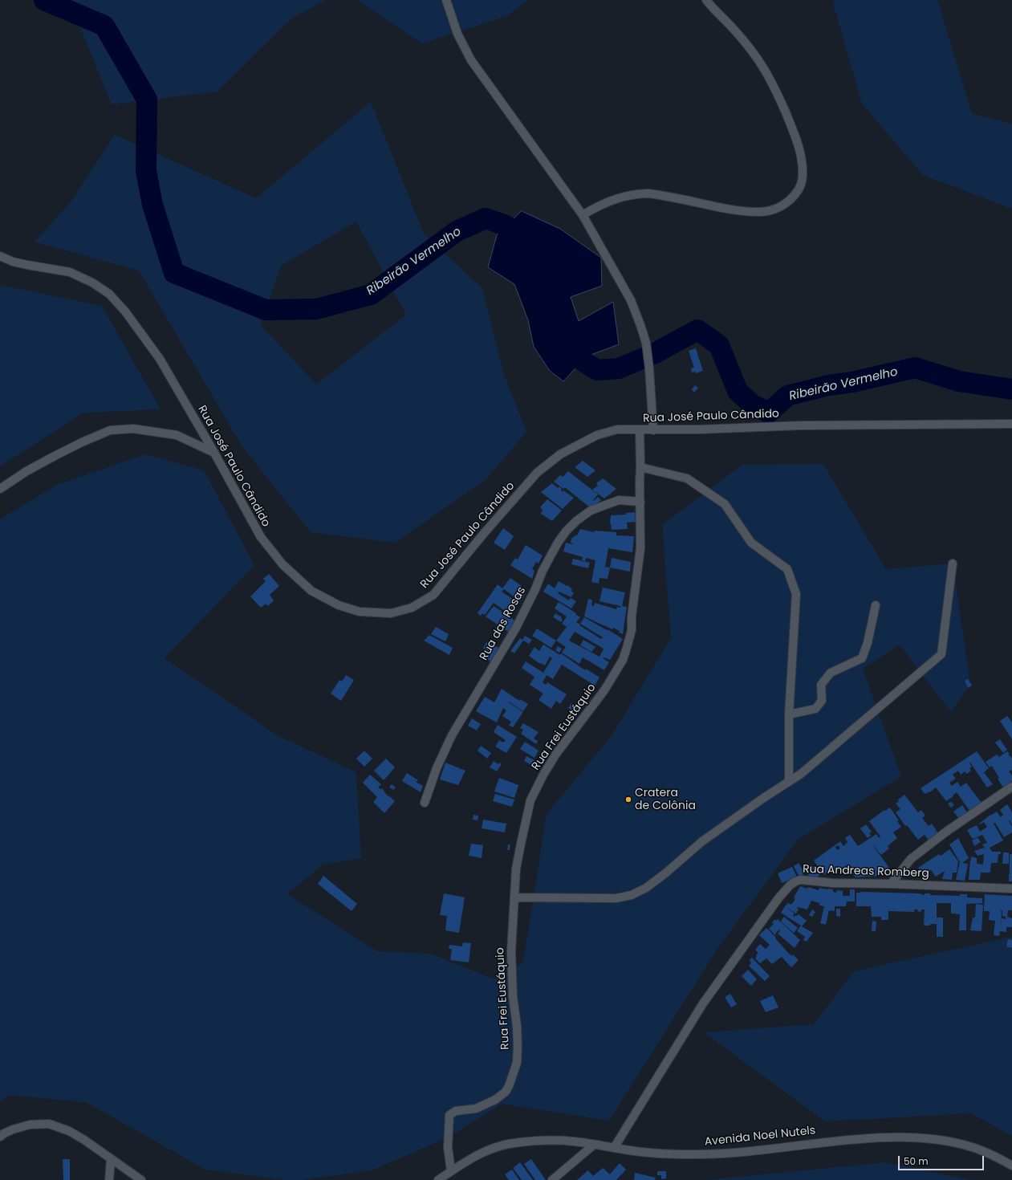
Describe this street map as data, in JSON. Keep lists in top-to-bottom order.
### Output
{
  "streets": {
    "street": [
      "Rua José Paulo Cândido",
      "Rua das Rosas",
      "Rua Frei Eustáquio",
      "Rua Andreas Romberg",
      "Avenida Noel Nutels"
    ]
  },
  "crossings": [
    ["Rua José Paulo Cândido", "Rua Frei Eustáquio"],
    ["Rua das Rosas", "Rua Frei Eustáquio"],
    ["Rua Frei Eustáquio", "Avenida Noel Nutels"],
    ["Rua Andreas Romberg", "Avenida Noel Nutels"]
  ],
  "water": ["Ribeirão Vermelho"],
  "places": ["Cratera de Colônia"],
  "scale_bar": "50 m"
}
